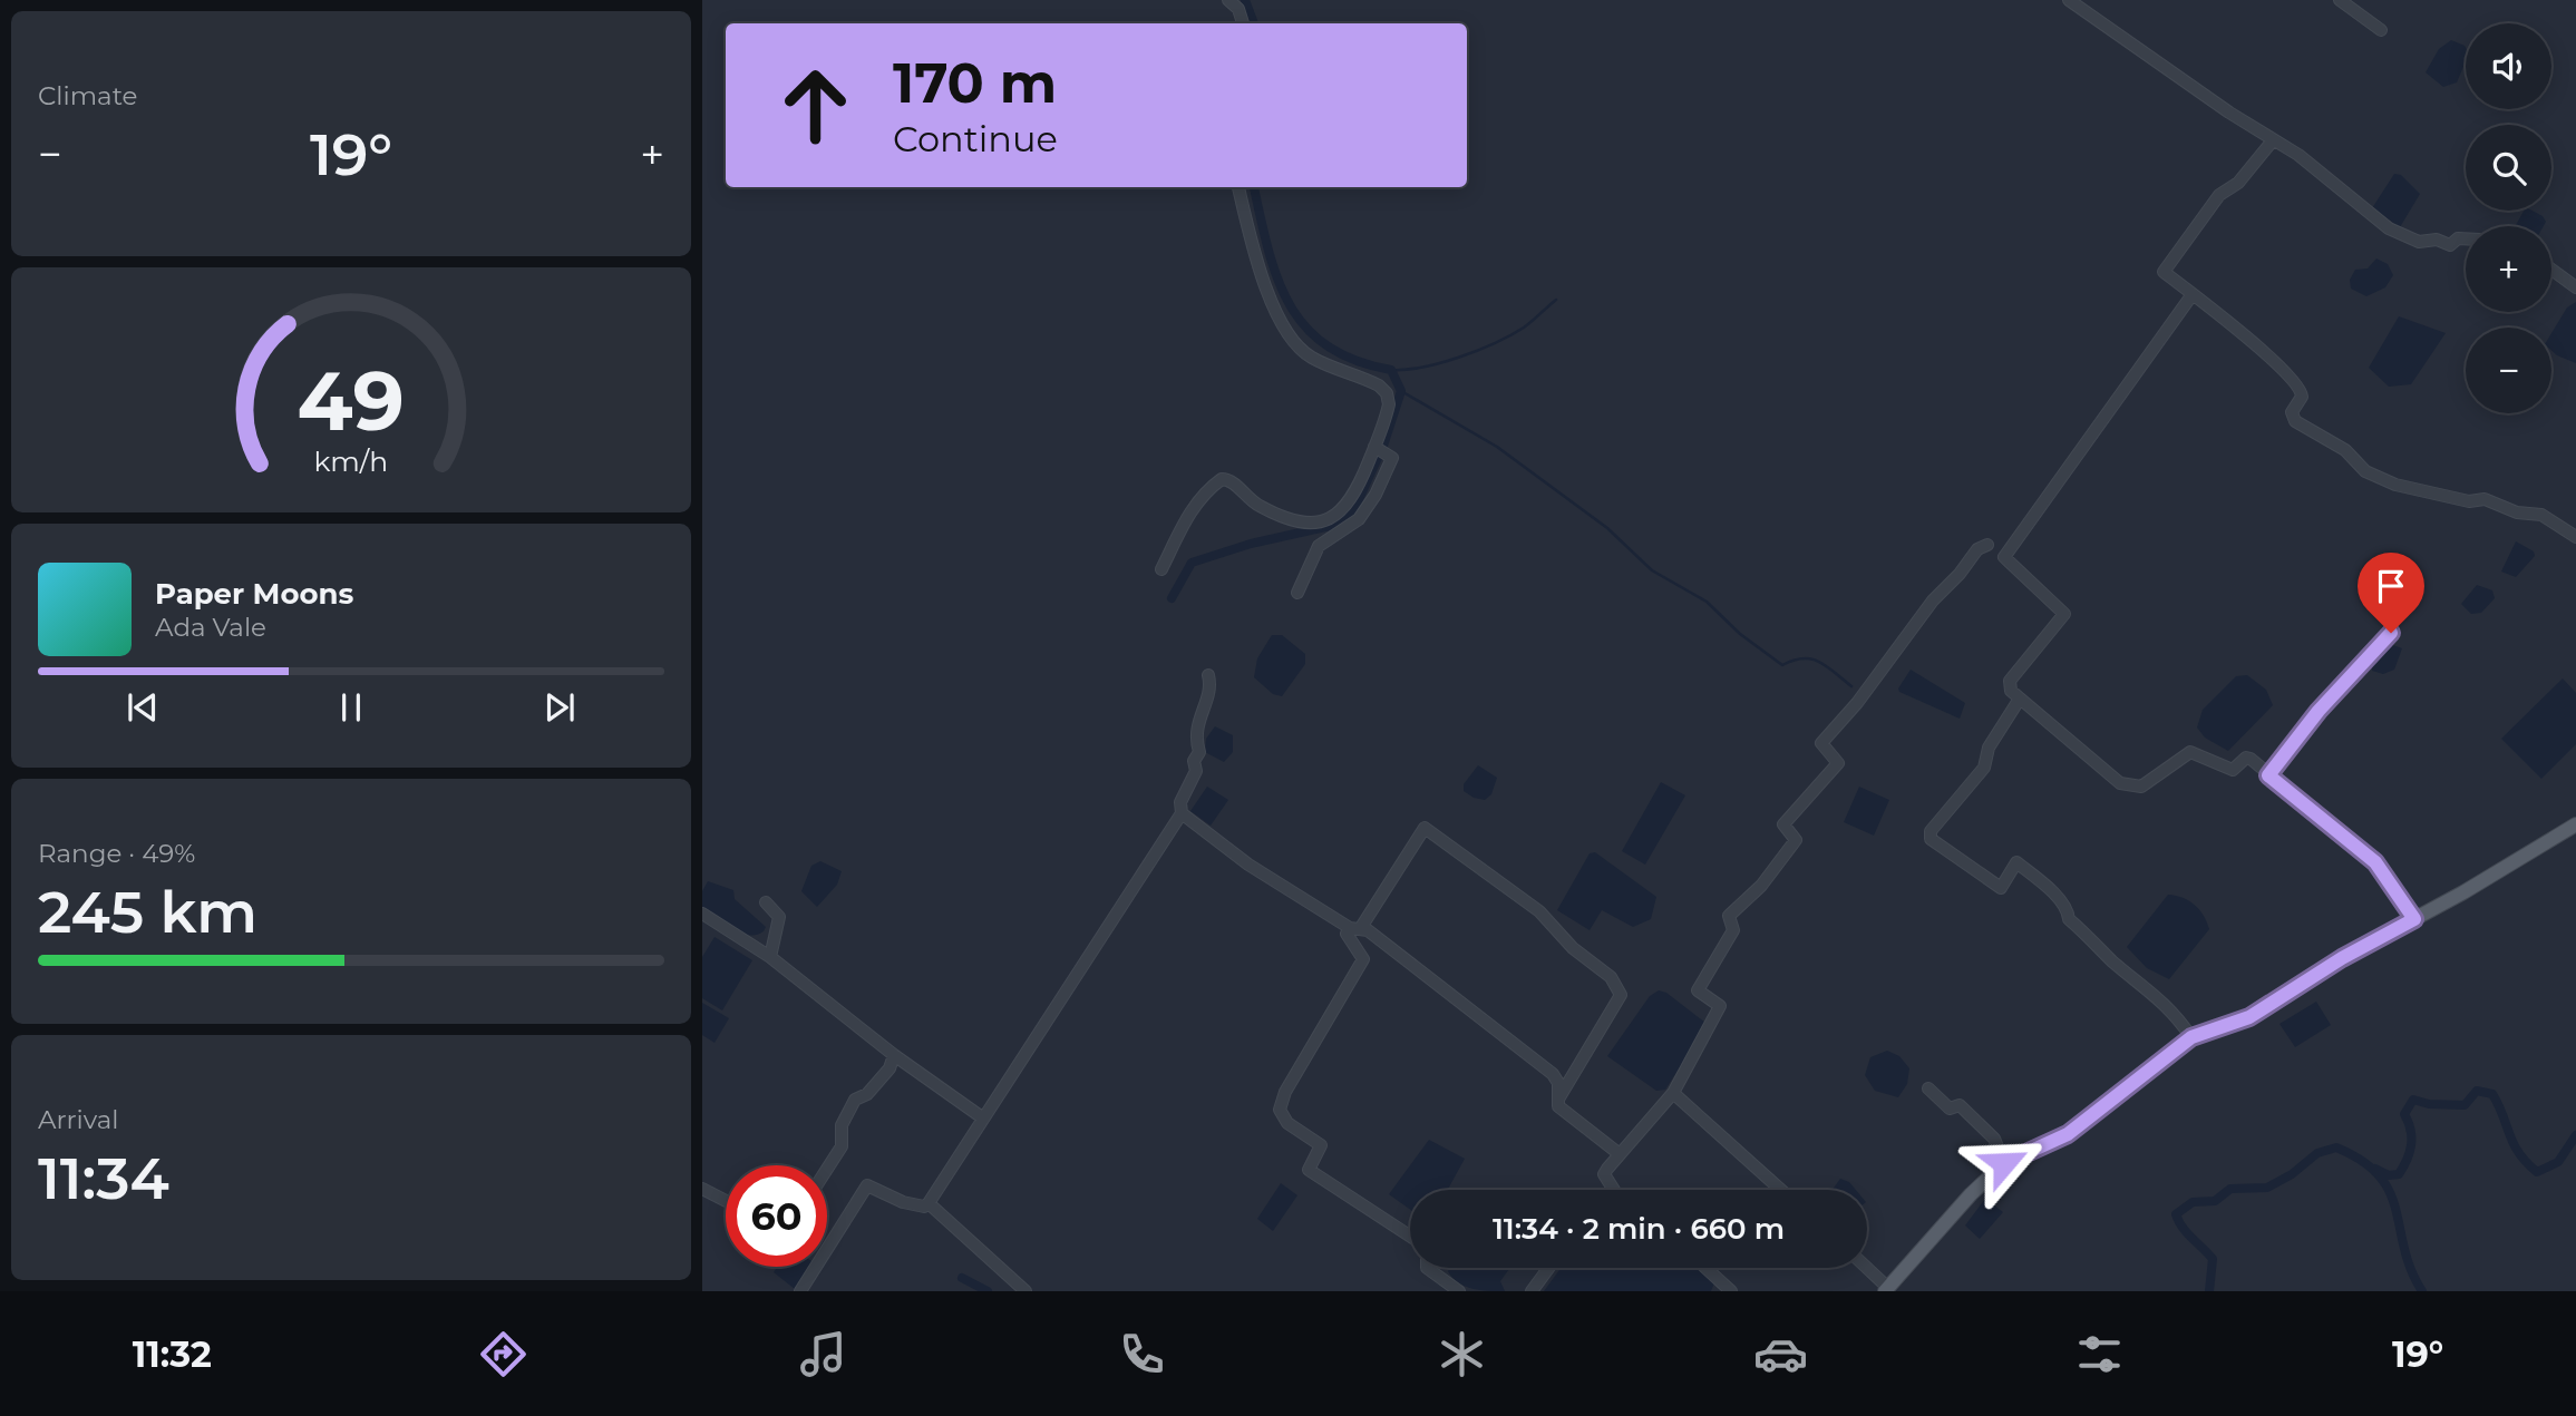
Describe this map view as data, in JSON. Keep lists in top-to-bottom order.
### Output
{
  "page": {
    "tile": [
      "Climate",
      ["Range · 49%", "245 km"],
      ["Arrival", "11:34"]
    ],
    "map_buttons": ["+", "−"],
    "turn": ["170 m", "Continue"],
    "heat": ["−", "19°", "+"],
    "song": ["Paper Moons", "Ada Vale"],
    "limit": "60",
    "trip": "11:34 · 2 min · 660 m",
    "tabs": ["11:32", "19°"],
    "gauge": ["49", "km/h"]
  }
}
